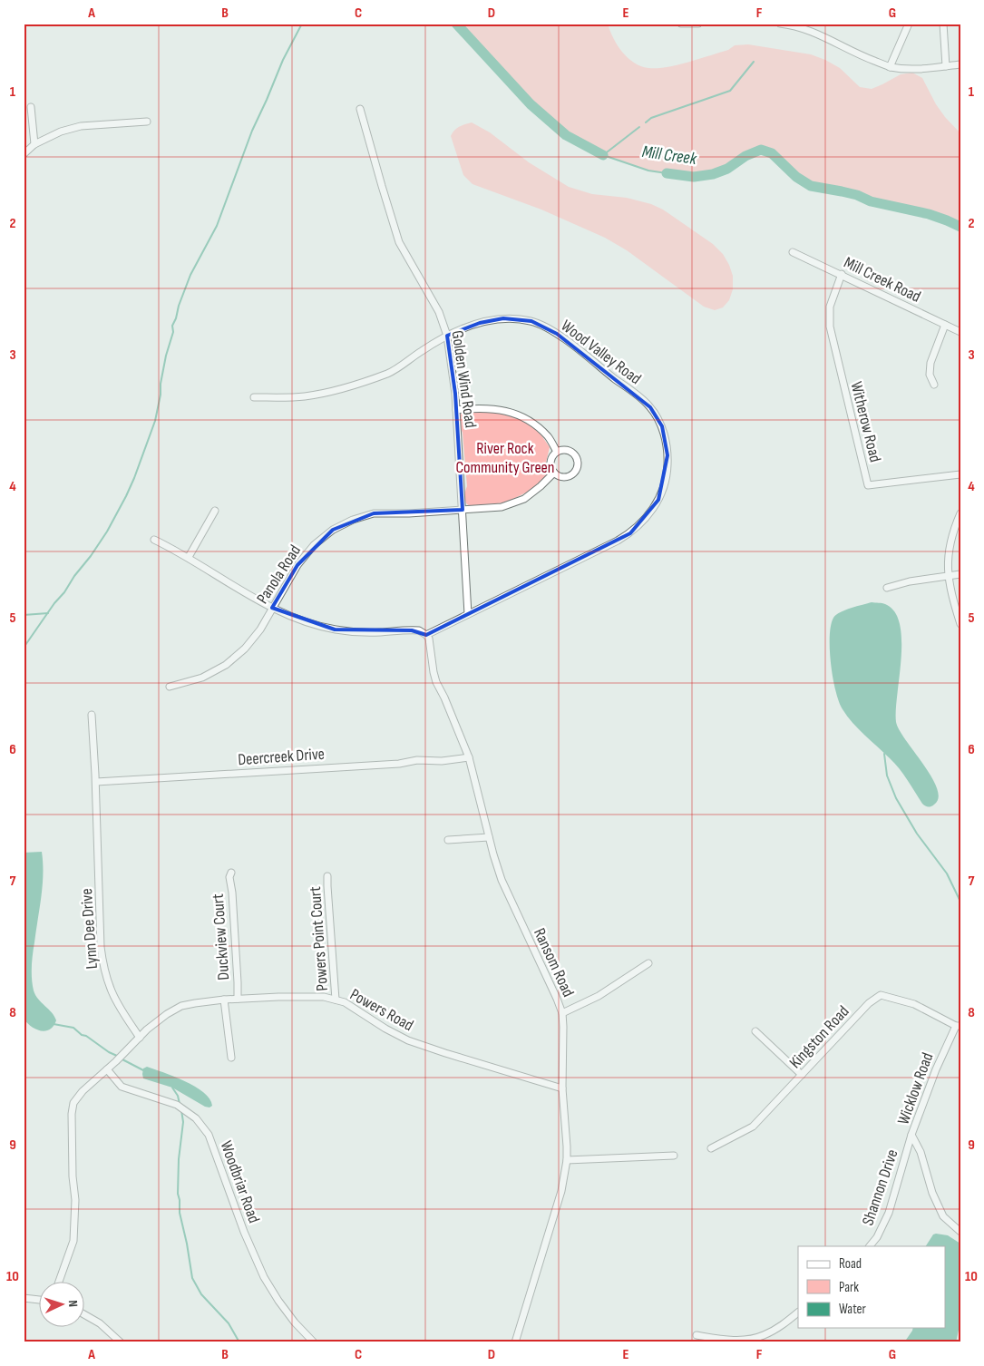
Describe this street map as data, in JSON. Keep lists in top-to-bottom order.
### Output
{
  "streets": {
    "street": [
      "Mill Creek Road",
      "Wood Valley Road",
      "Golden Wind Road",
      "Witherow Road",
      "Panola Road",
      "Deercreek Drive",
      "Lynn Dee Drive",
      "Duckview Court",
      "Powers Point Court",
      "Ransom Road",
      "Powers Road",
      "Kingston Road",
      "Wicklow Road",
      "Woodbriar Road",
      "Shannon Drive"
    ]
  },
  "crossings": [
    ["Mill Creek Road", "Witherow Road"],
    ["Wood Valley Road", "Golden Wind Road"],
    ["Golden Wind Road", "Panola Road"],
    ["Deercreek Drive", "Lynn Dee Drive"],
    ["Deercreek Drive", "Ransom Road"],
    ["Lynn Dee Drive", "Powers Road"],
    ["Duckview Court", "Powers Road"],
    ["Powers Point Court", "Powers Road"],
    ["Ransom Road", "Powers Road"],
    ["Kingston Road", "Wicklow Road"],
    ["Wicklow Road", "Shannon Drive"]
  ],
  "water": ["Mill Creek"],
  "parks": ["River Rock Community Green"],
  "legend": ["Road", "Park", "Water"],
  "north": "right",
  "grid": {
    "columns": [
      "A",
      "B",
      "C",
      "D",
      "E",
      "F",
      "G"
    ],
    "rows": [
      "1",
      "2",
      "3",
      "4",
      "5",
      "6",
      "7",
      "8",
      "9",
      "10"
    ]
  }
}
